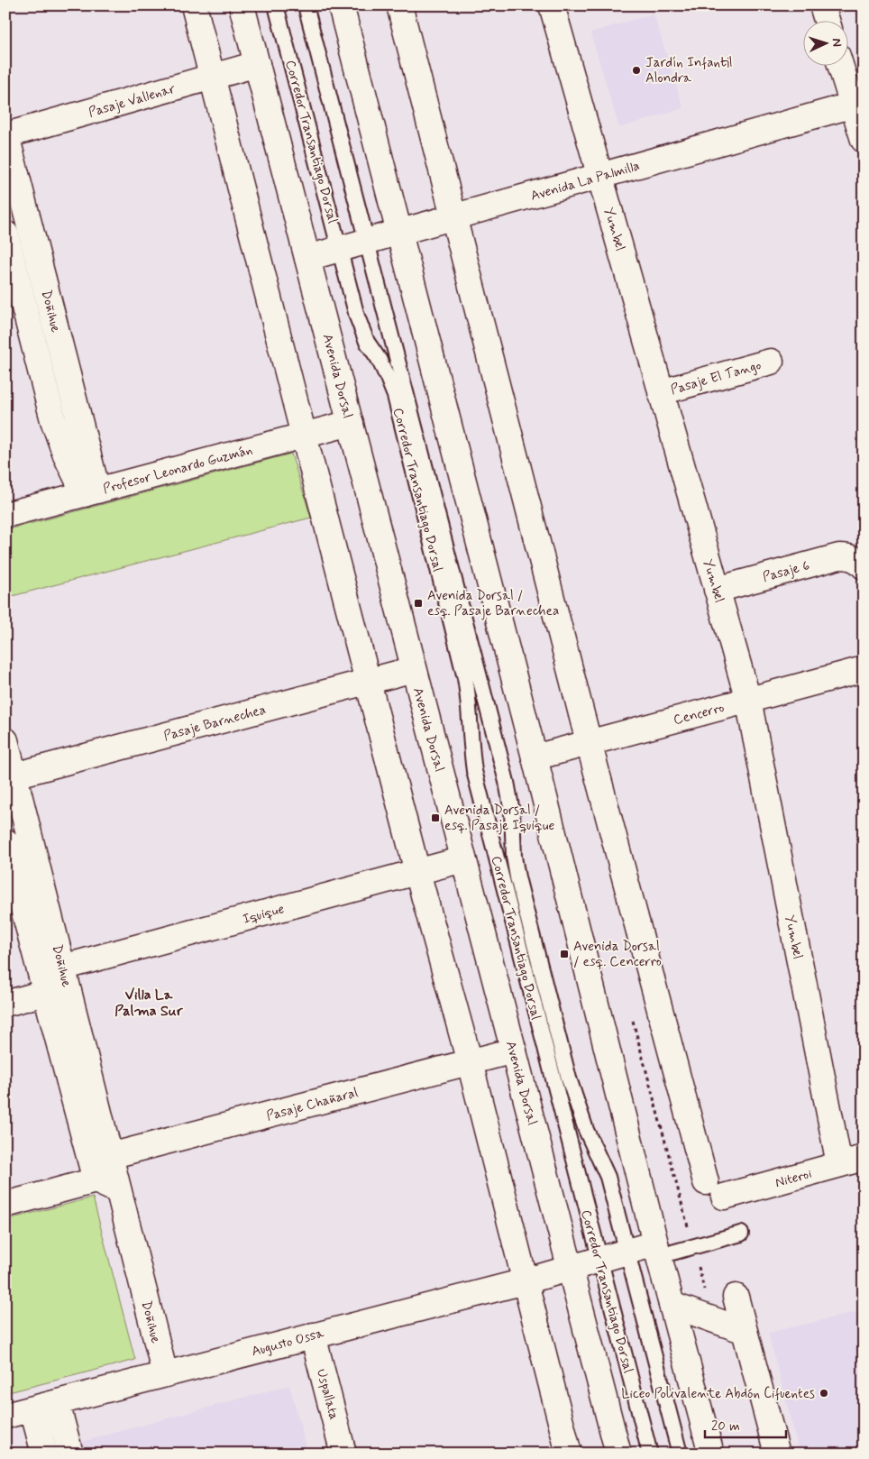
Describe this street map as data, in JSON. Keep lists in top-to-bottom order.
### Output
{
  "streets": {
    "street": [
      "Pasaje Vallenar",
      "Avenida La Palmilla",
      "Yumbel",
      "Doñihue",
      "Avenida Dorsal",
      "Pasaje El Tango",
      "Profesor Leonardo Guzmán",
      "Pasaje 6",
      "Cencerro",
      "Pasaje Barnechea",
      "Iquique",
      "Pasaje Chañaral",
      "Niteroi",
      "Augusto Ossa",
      "Uspallata"
    ],
    "lane": ["Corredor Transantiago Dorsal"]
  },
  "crossings": [
    ["Pasaje Vallenar", "Doñihue"],
    ["Pasaje Vallenar", "Avenida Dorsal"],
    ["Corredor Transantiago Dorsal", "Avenida La Palmilla"],
    ["Avenida La Palmilla", "Yumbel"],
    ["Avenida La Palmilla", "Avenida Dorsal"],
    ["Yumbel", "Pasaje El Tango"],
    ["Yumbel", "Pasaje 6"],
    ["Yumbel", "Cencerro"],
    ["Yumbel", "Niteroi"],
    ["Doñihue", "Profesor Leonardo Guzmán"],
    ["Doñihue", "Pasaje Barnechea"],
    ["Doñihue", "Iquique"],
    ["Doñihue", "Pasaje Chañaral"],
    ["Doñihue", "Augusto Ossa"],
    ["Avenida Dorsal", "Profesor Leonardo Guzmán"],
    ["Avenida Dorsal", "Pasaje Barnechea"],
    ["Avenida Dorsal", "Iquique"],
    ["Avenida Dorsal", "Pasaje Chañaral"],
    ["Avenida Dorsal", "Augusto Ossa"],
    ["Cencerro", "Niteroi"],
    ["Augusto Ossa", "Uspallata"]
  ],
  "districts": ["Villa La Palma Sur"],
  "places": {
    "other": ["Jardín Infantil Alondra", "Liceo Polivalente Abdón Cifuentes"],
    "transit": ["Avenida Dorsal / esq. Pasaje Barnechea", "Avenida Dorsal / esq. Pasaje Iquique", "Avenida Dorsal / esq. Cencerro"]
  },
  "scale_bar": "20 m",
  "north": "right"
}
